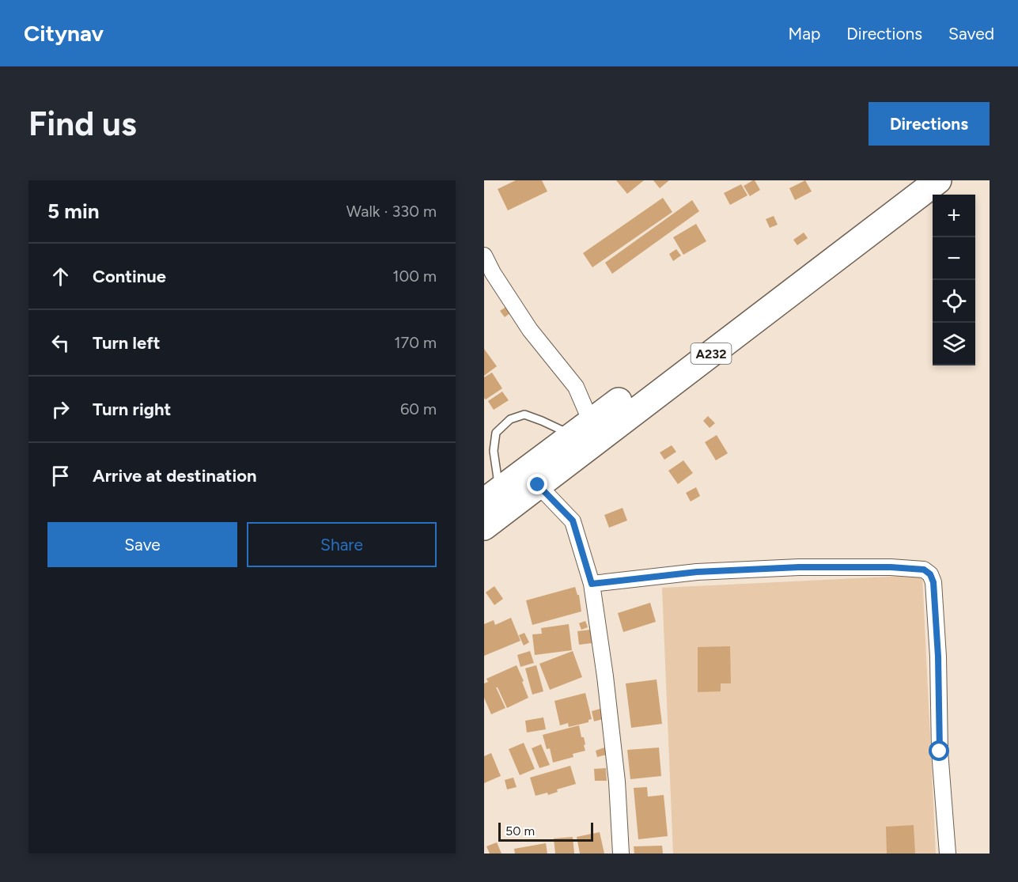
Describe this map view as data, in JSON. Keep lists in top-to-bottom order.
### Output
{
  "streets": {
    "highway": ["A232"]
  },
  "scale_bar": "50 m",
  "page": {
    "header": "Citynav",
    "nav": ["Map", "Directions", "Saved"],
    "buttons": [
      "Directions",
      ["Save", "Share"]
    ],
    "title": "Find us",
    "heading": ["5 min", "Walk · 330 m"],
    "map_buttons": ["+", "−"],
    "list": [
      ["Continue", "100 m"],
      ["Turn left", "170 m"],
      ["Turn right", "60 m"],
      "Arrive at destination"
    ],
    "scale": "50 m"
  }
}
